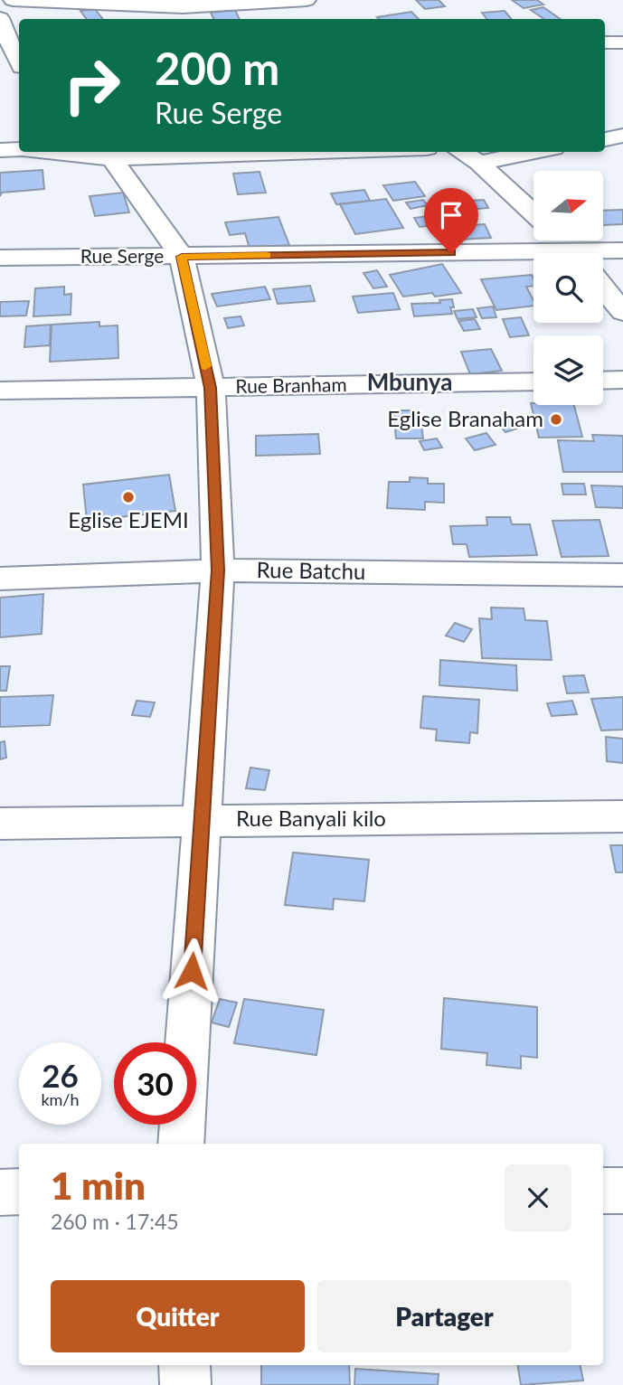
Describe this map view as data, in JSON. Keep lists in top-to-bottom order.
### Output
{
  "streets": {
    "street": [
      "Rue Serge",
      "Rue Branham",
      "Rue Batchu",
      "Rue Banyali kilo"
    ]
  },
  "districts": ["Mbunya"],
  "places": ["Eglise Branaham", "Eglise EJEMI"],
  "north": "right",
  "page": {
    "turn": ["200 m", "Rue Serge"],
    "speed": "26 km/h",
    "limit": "30",
    "heading": ["1 min", "260 m · 17:45"],
    "buttons": ["Quitter", "Partager"]
  }
}
